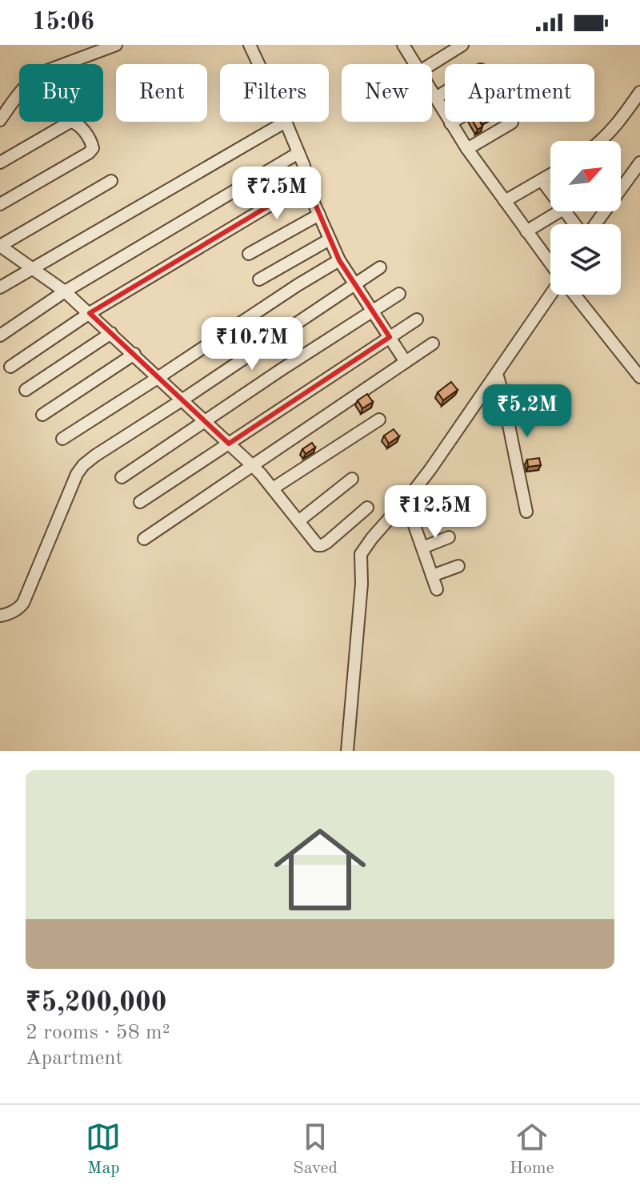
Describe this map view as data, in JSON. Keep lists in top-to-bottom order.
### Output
{
  "north": "top right",
  "page": {
    "status": "15:06",
    "chip": [
      "Buy",
      "Rent",
      "Filters",
      "New",
      "Apartment"
    ],
    "price": [
      "₹7.5M",
      "₹10.7M",
      "₹5.2M",
      "₹12.5M"
    ],
    "list": [
      {
        "name": "₹5,200,000",
        "note": "2 rooms · 58 m² · Apartment"
      }
    ],
    "tabs": ["Map", "Saved", "Home"]
  }
}
